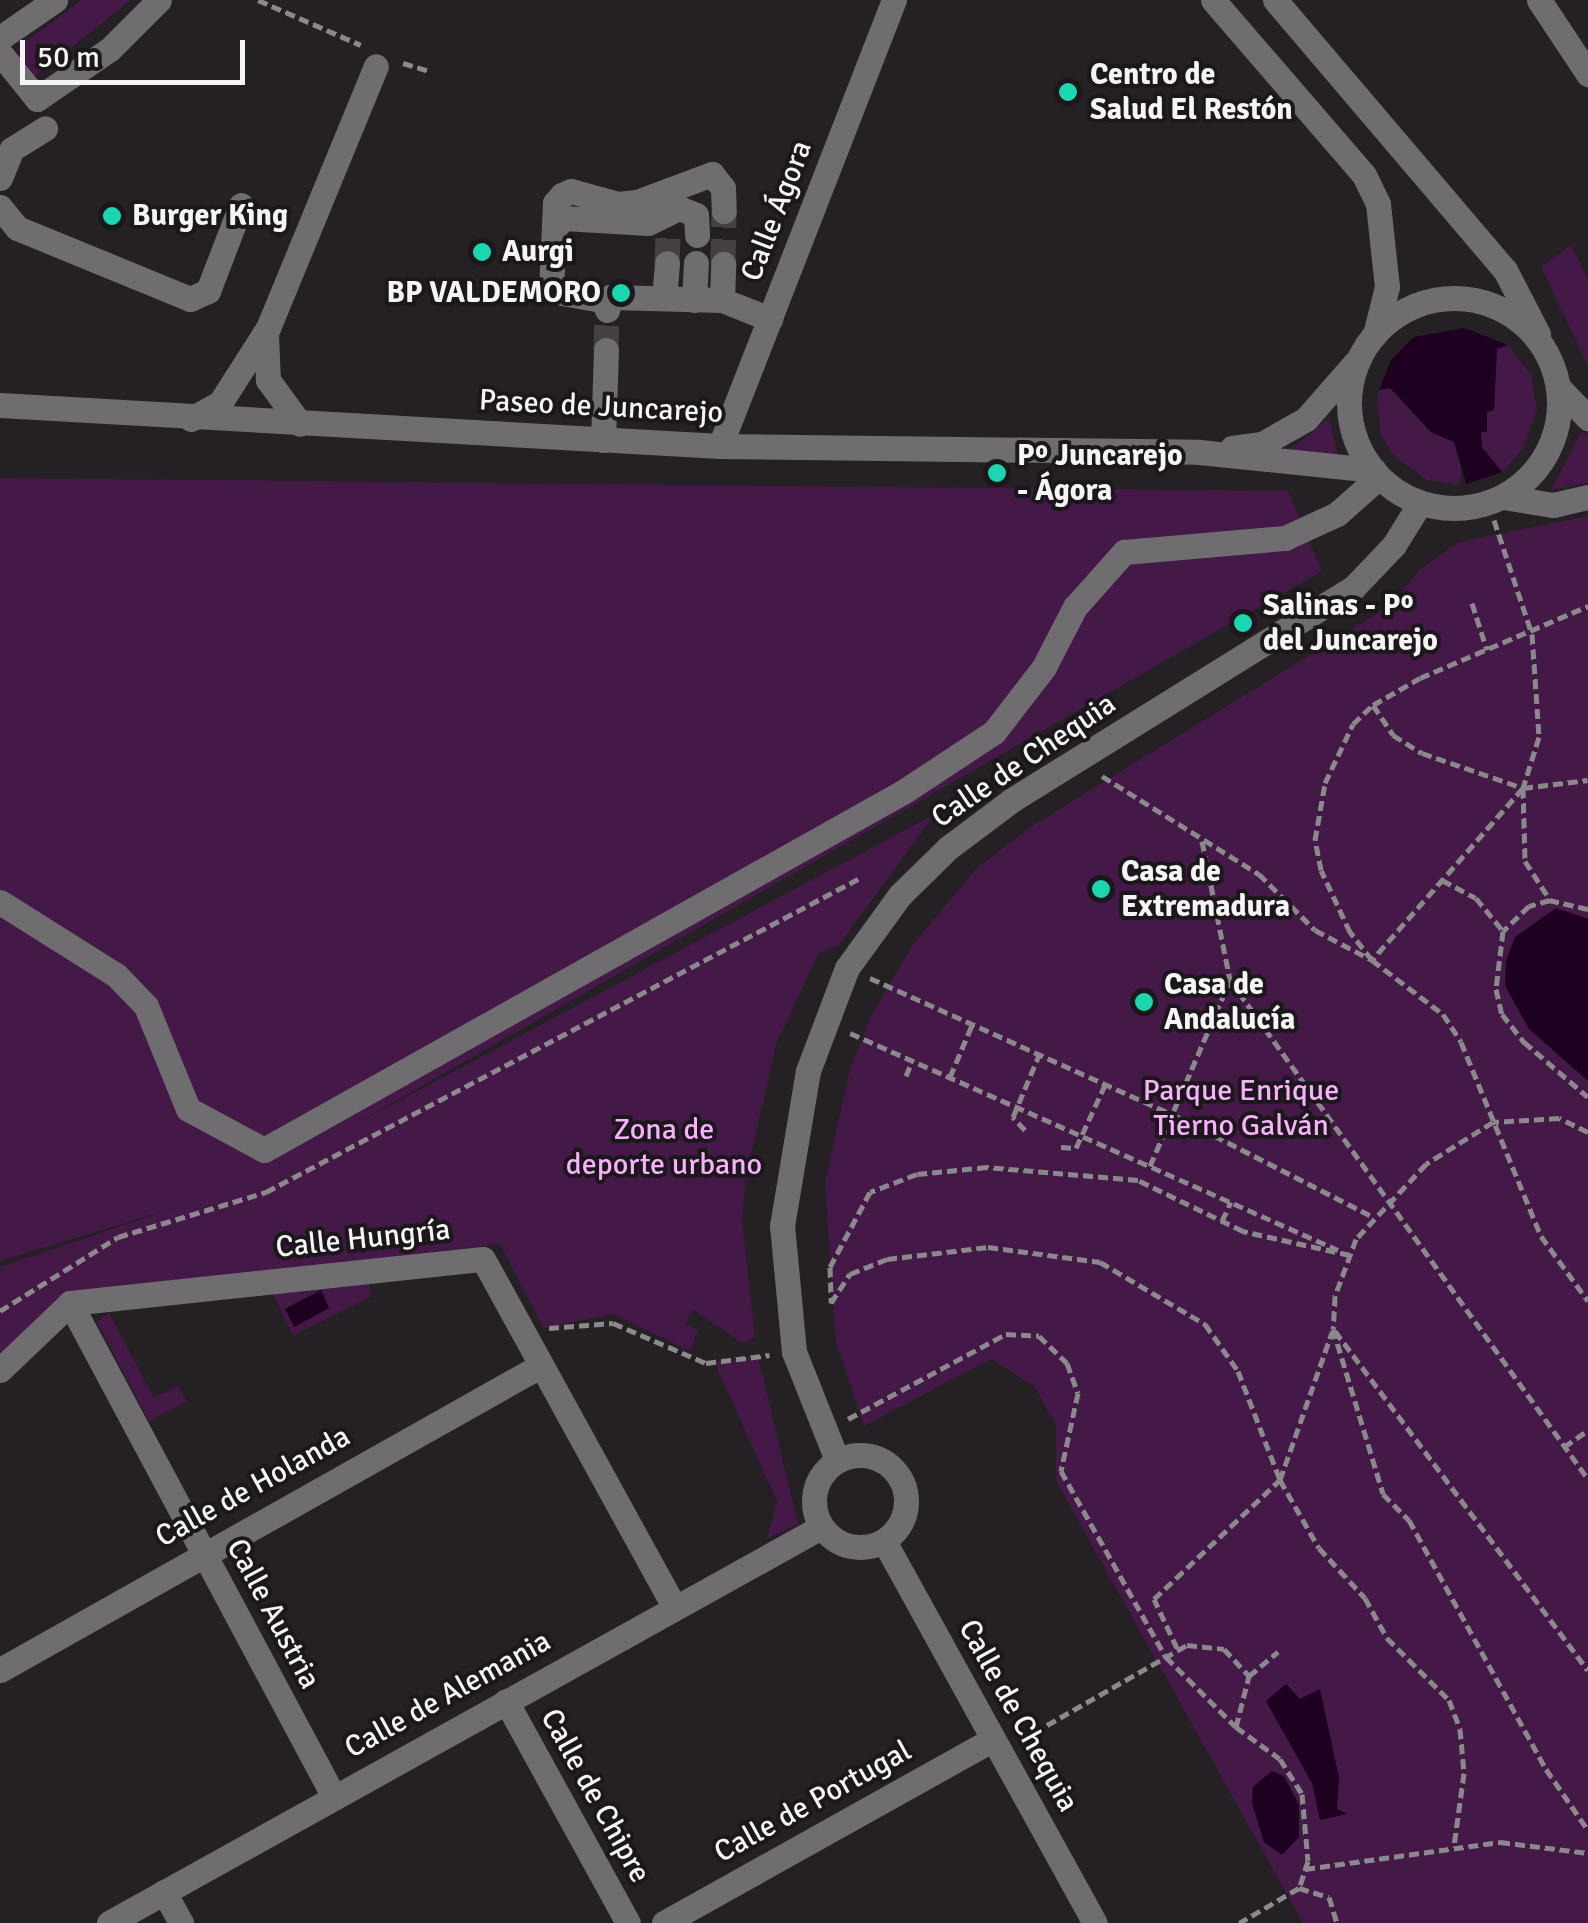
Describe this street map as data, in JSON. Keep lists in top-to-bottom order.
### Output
{
  "streets": {
    "street": [
      "Calle Ágora",
      "Paseo de Juncarejo",
      "Calle de Chequia",
      "Calle Hungría",
      "Calle de Holanda",
      "Calle Austria",
      "Calle de Alemania",
      "Calle de Chipre",
      "Calle de Portugal"
    ]
  },
  "crossings": [
    ["Calle Ágora", "Paseo de Juncarejo"],
    ["Paseo de Juncarejo", "Calle de Chequia"],
    ["Calle de Chequia", "Calle de Alemania"],
    ["Calle de Chequia", "Calle de Portugal"],
    ["Calle Hungría", "Calle de Holanda"],
    ["Calle Hungría", "Calle Austria"],
    ["Calle Hungría", "Calle de Alemania"],
    ["Calle de Holanda", "Calle Austria"],
    ["Calle Austria", "Calle de Alemania"],
    ["Calle de Alemania", "Calle de Chipre"]
  ],
  "parks": ["Parque Enrique Tierno Galván", "Zona de deporte urbano"],
  "places": [
    "Centro de Salud El Restón",
    "Burger King",
    "Aurgi",
    "BP VALDEMORO",
    "Pº Juncarejo - Ágora",
    "Salinas - Pº del Juncarejo",
    "Casa de Extremadura",
    "Casa de Andalucía"
  ],
  "scale_bar": "50 m"
}
